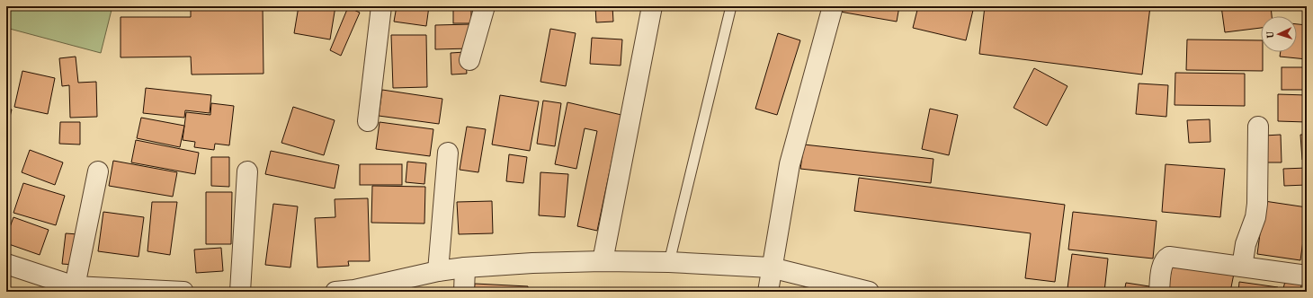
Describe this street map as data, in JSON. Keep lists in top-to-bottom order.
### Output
{
  "north": "left"
}
